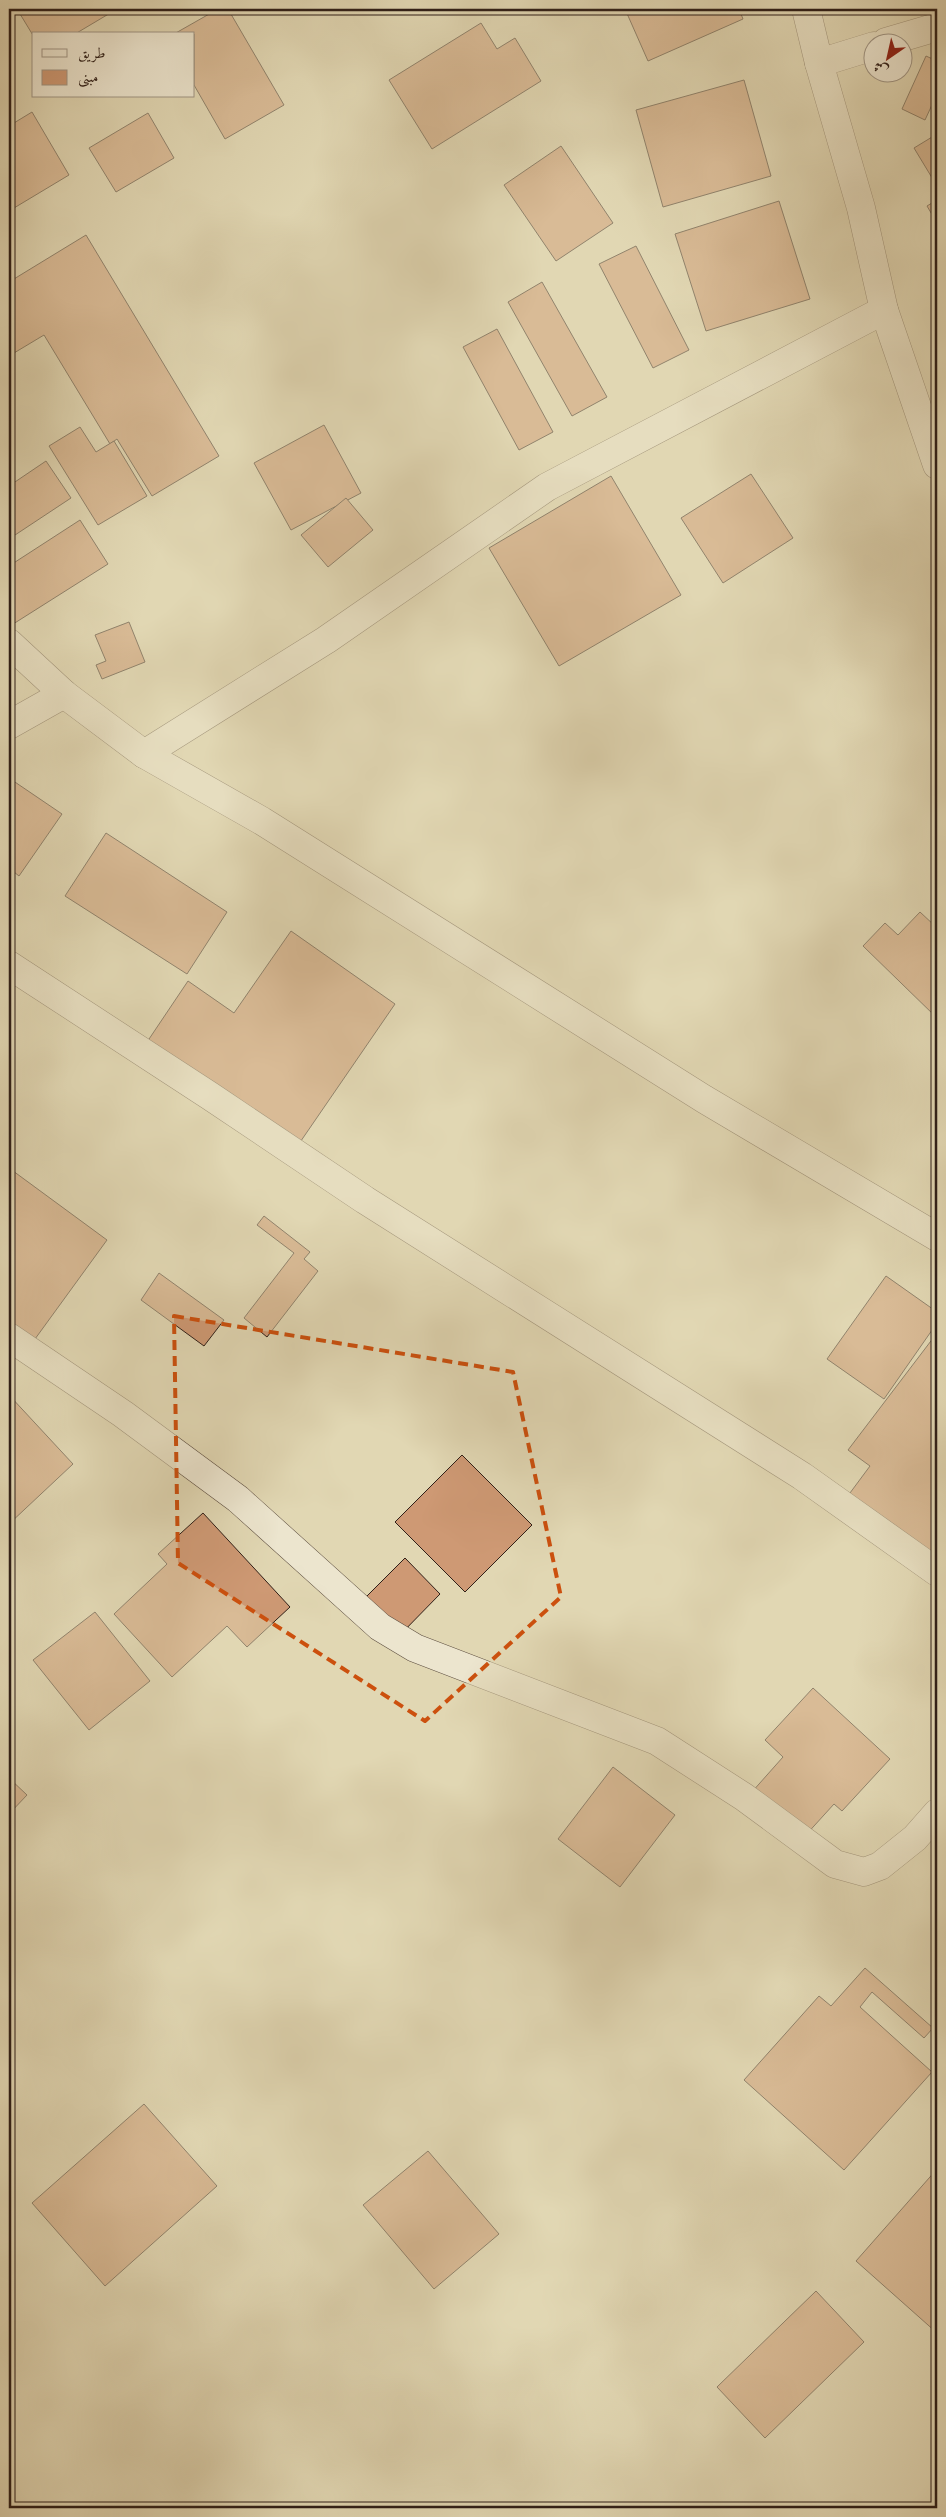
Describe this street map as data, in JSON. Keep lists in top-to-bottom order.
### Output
{
  "legend": ["طريق", "مبنى"],
  "north": "bottom left"
}
